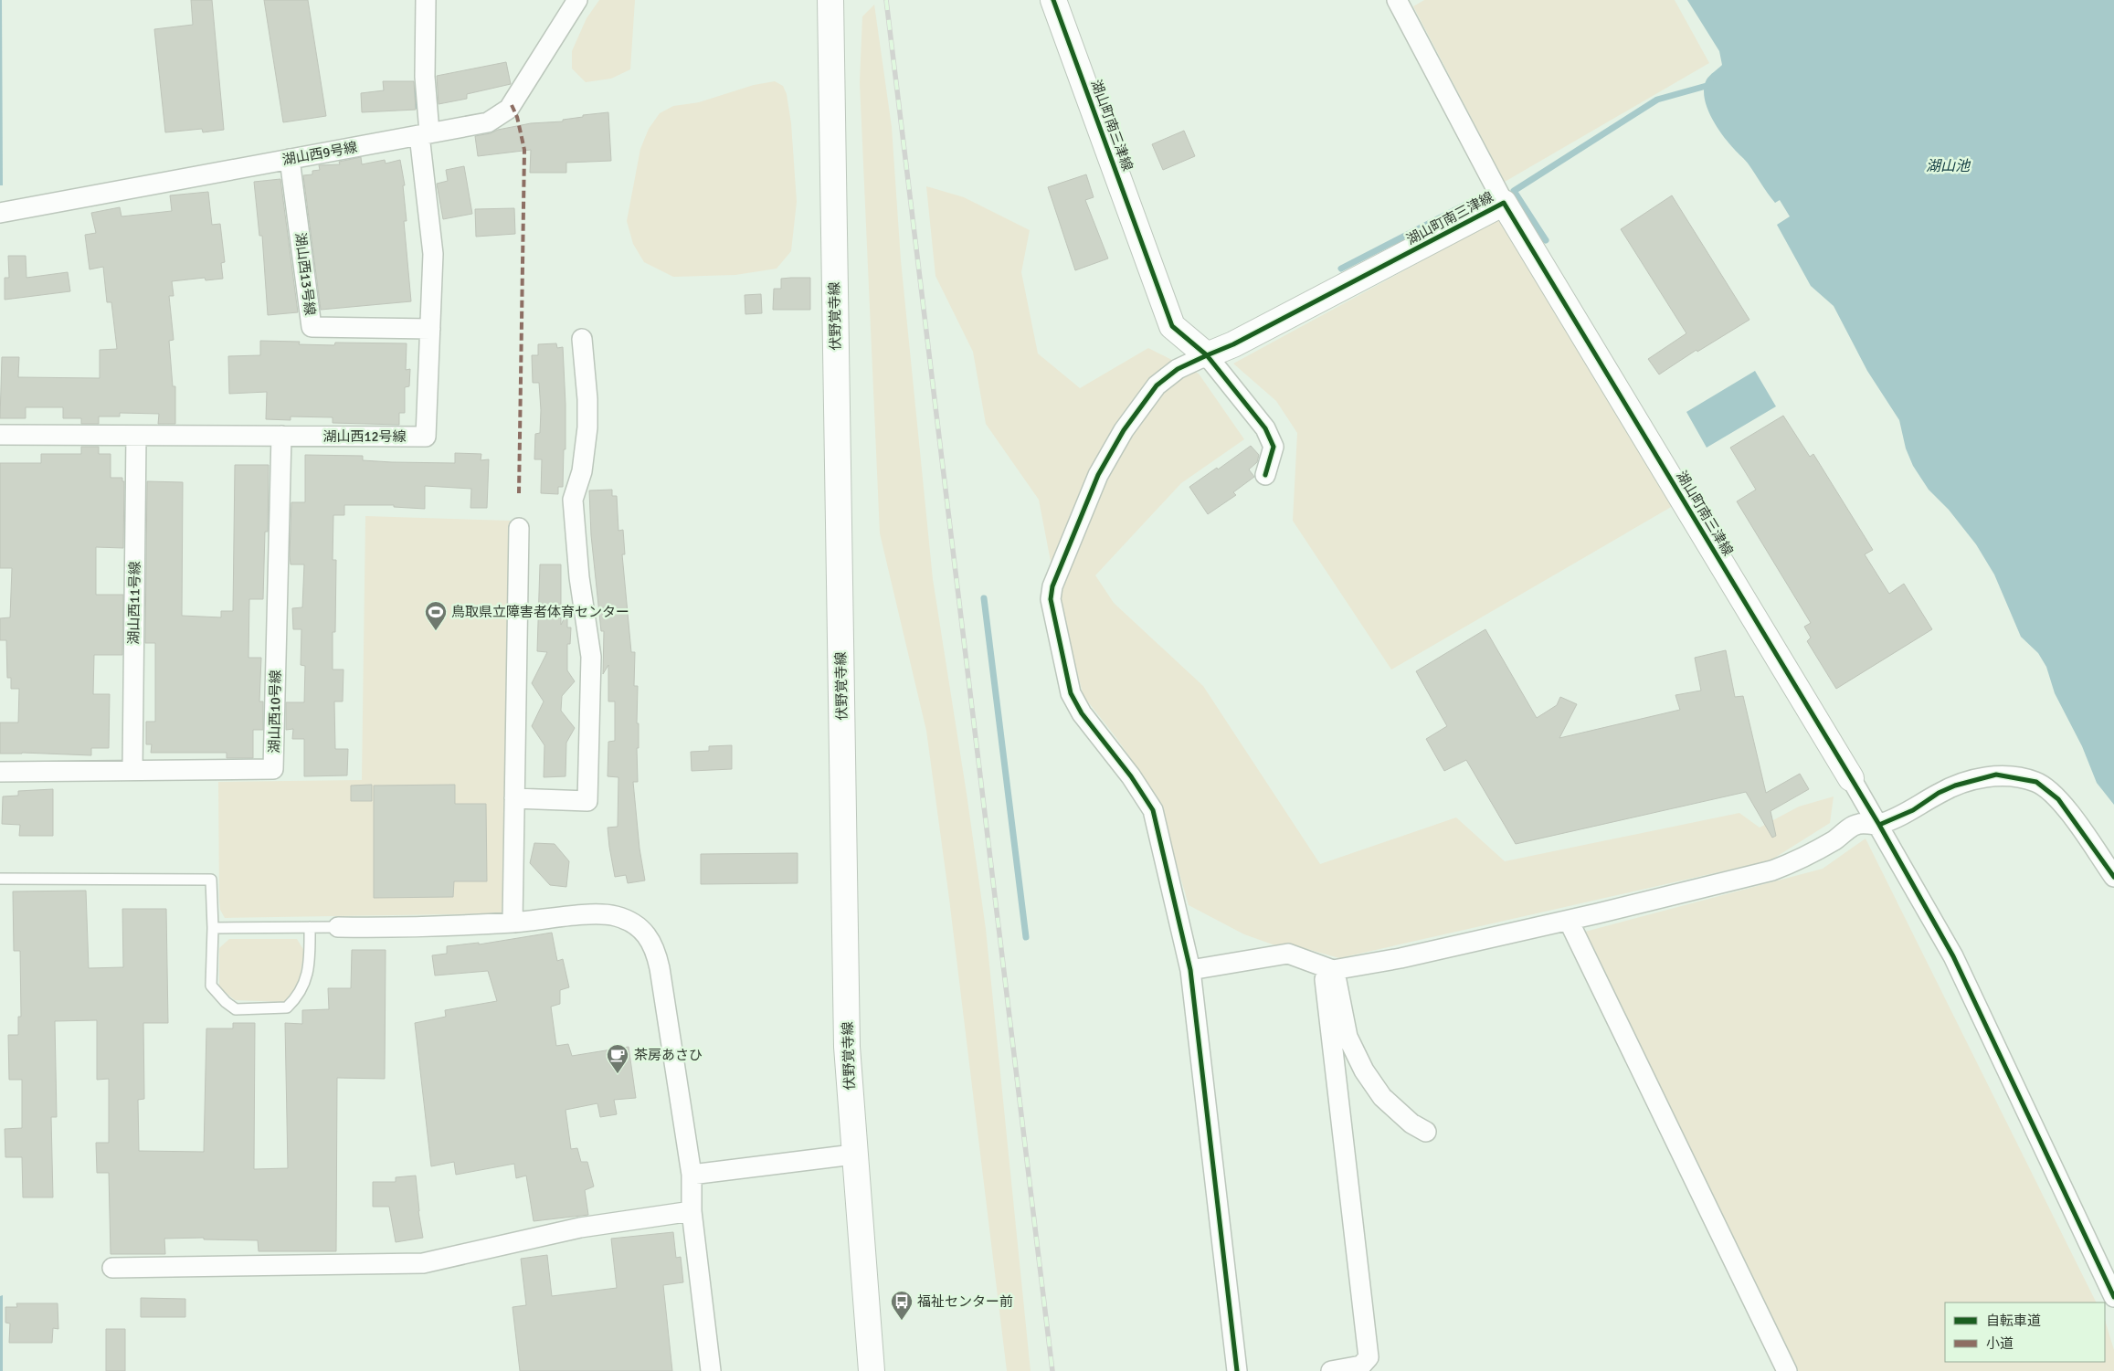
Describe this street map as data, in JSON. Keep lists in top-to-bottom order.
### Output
{
  "streets": {
    "street": [
      "湖山町南三津線",
      "湖山西9号線",
      "湖山西13号線",
      "伏野覚寺線",
      "湖山西12号線",
      "湖山西11号線",
      "湖山西10号線"
    ]
  },
  "crossings": [
    ["湖山西9号線", "湖山西13号線"],
    ["湖山西9号線", "湖山西12号線"],
    ["湖山西13号線", "湖山西12号線"],
    ["湖山西12号線", "湖山西11号線"],
    ["湖山西12号線", "湖山西10号線"],
    ["湖山西11号線", "湖山西10号線"]
  ],
  "water": ["湖山池"],
  "places": {
    "sports": ["鳥取県立障害者体育センター"],
    "cafe": ["茶房あさひ"],
    "bus stop": ["福祉センター前"]
  },
  "legend": ["自転車道", "小道"]
}
